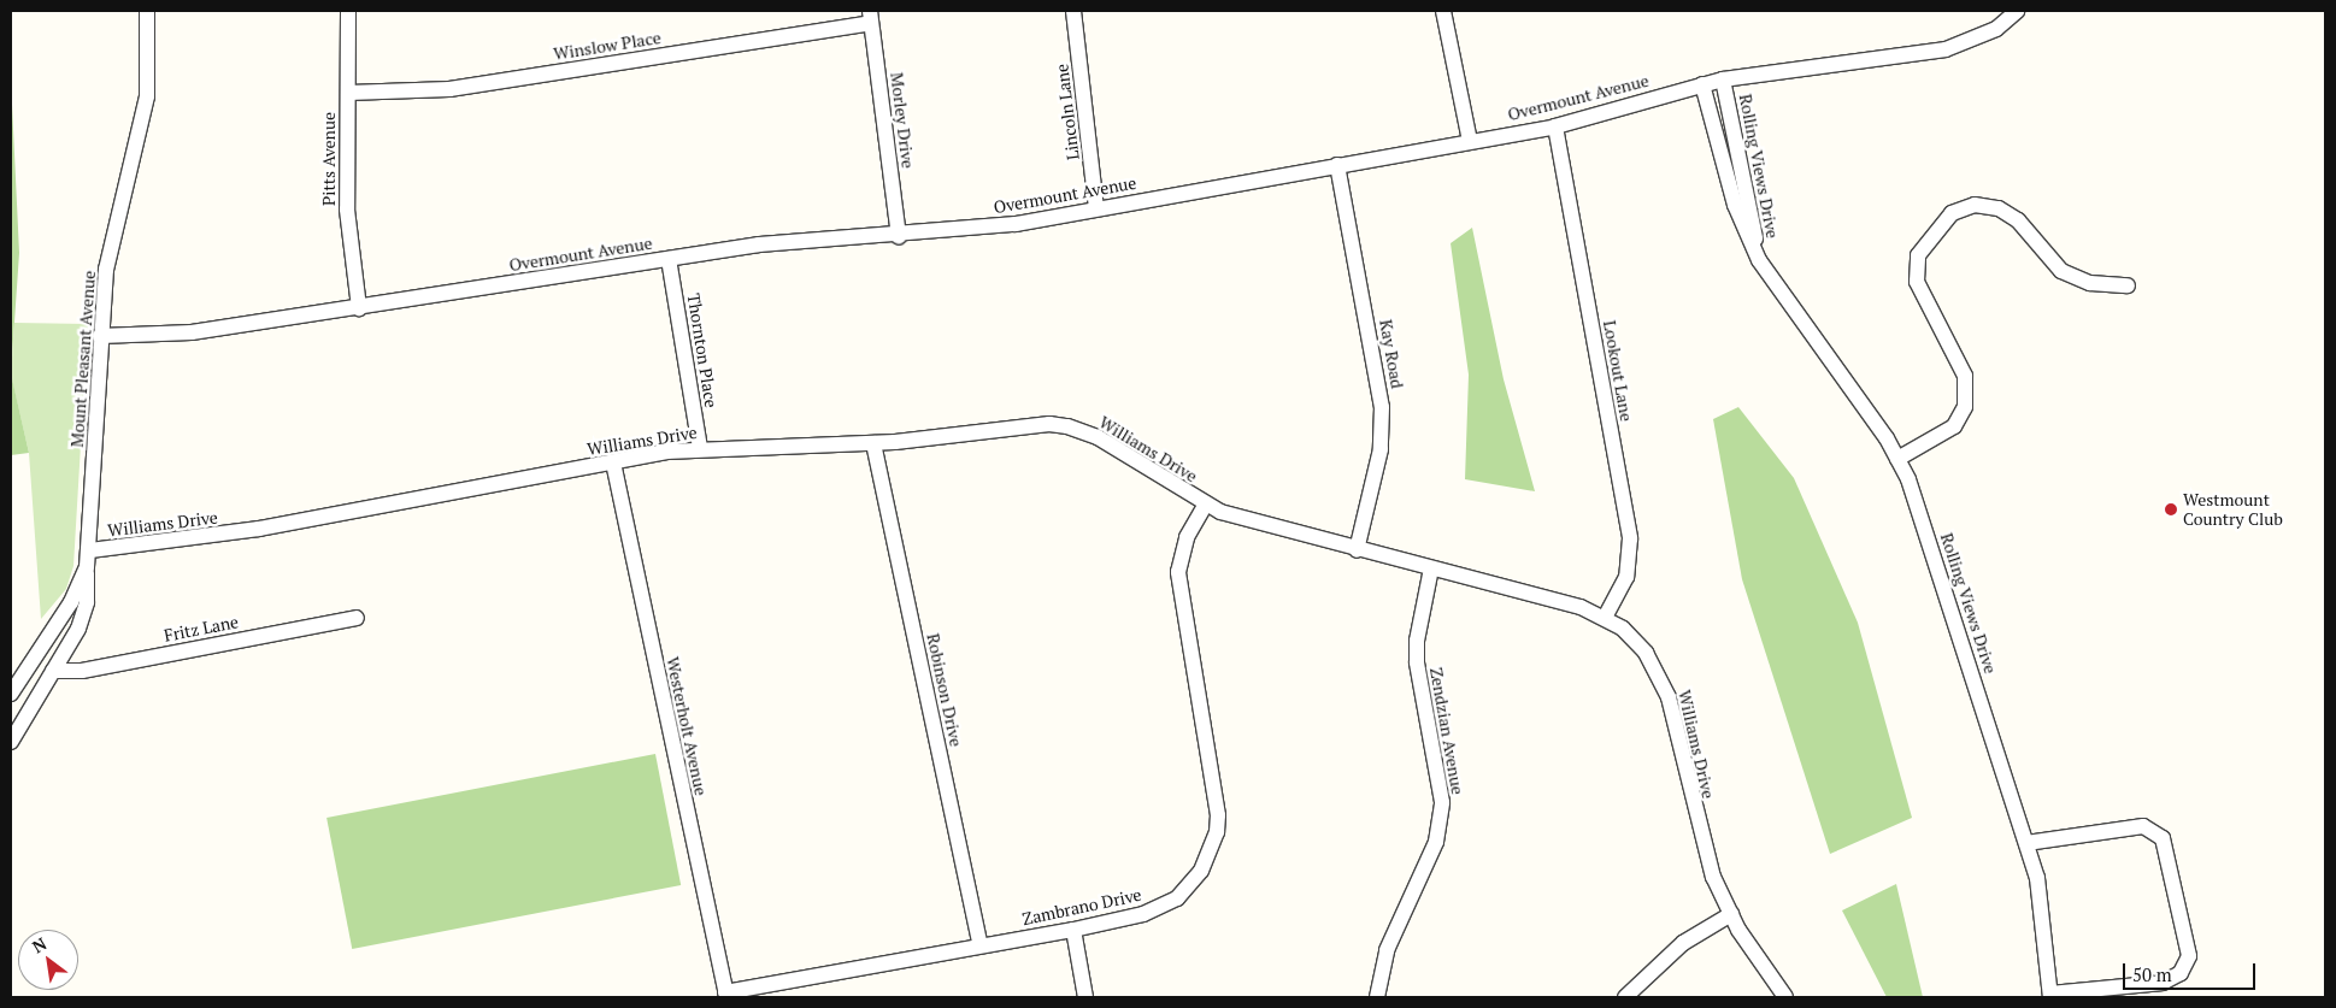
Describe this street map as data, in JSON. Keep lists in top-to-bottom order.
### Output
{
  "streets": {
    "street": [
      "Winslow Place",
      "Overmount Avenue",
      "Lincoln Lane",
      "Morley Drive",
      "Pitts Avenue",
      "Rolling Views Drive",
      "Thornton Place",
      "Kay Road",
      "Mount Pleasant Avenue",
      "Lookout Lane",
      "Williams Drive",
      "Fritz Lane",
      "Robinson Drive",
      "Westerholt Avenue",
      "Zendzian Avenue",
      "Zambrano Drive"
    ]
  },
  "crossings": [
    ["Winslow Place", "Morley Drive"],
    ["Winslow Place", "Pitts Avenue"],
    ["Overmount Avenue", "Lincoln Lane"],
    ["Overmount Avenue", "Morley Drive"],
    ["Overmount Avenue", "Pitts Avenue"],
    ["Overmount Avenue", "Rolling Views Drive"],
    ["Overmount Avenue", "Thornton Place"],
    ["Overmount Avenue", "Kay Road"],
    ["Overmount Avenue", "Mount Pleasant Avenue"],
    ["Overmount Avenue", "Lookout Lane"],
    ["Thornton Place", "Williams Drive"],
    ["Kay Road", "Williams Drive"],
    ["Mount Pleasant Avenue", "Williams Drive"],
    ["Lookout Lane", "Williams Drive"],
    ["Williams Drive", "Robinson Drive"],
    ["Williams Drive", "Westerholt Avenue"],
    ["Williams Drive", "Zendzian Avenue"],
    ["Williams Drive", "Zambrano Drive"],
    ["Robinson Drive", "Zambrano Drive"],
    ["Westerholt Avenue", "Zambrano Drive"]
  ],
  "places": ["Westmount Country Club"],
  "scale_bar": "50 m",
  "north": "top left"
}
